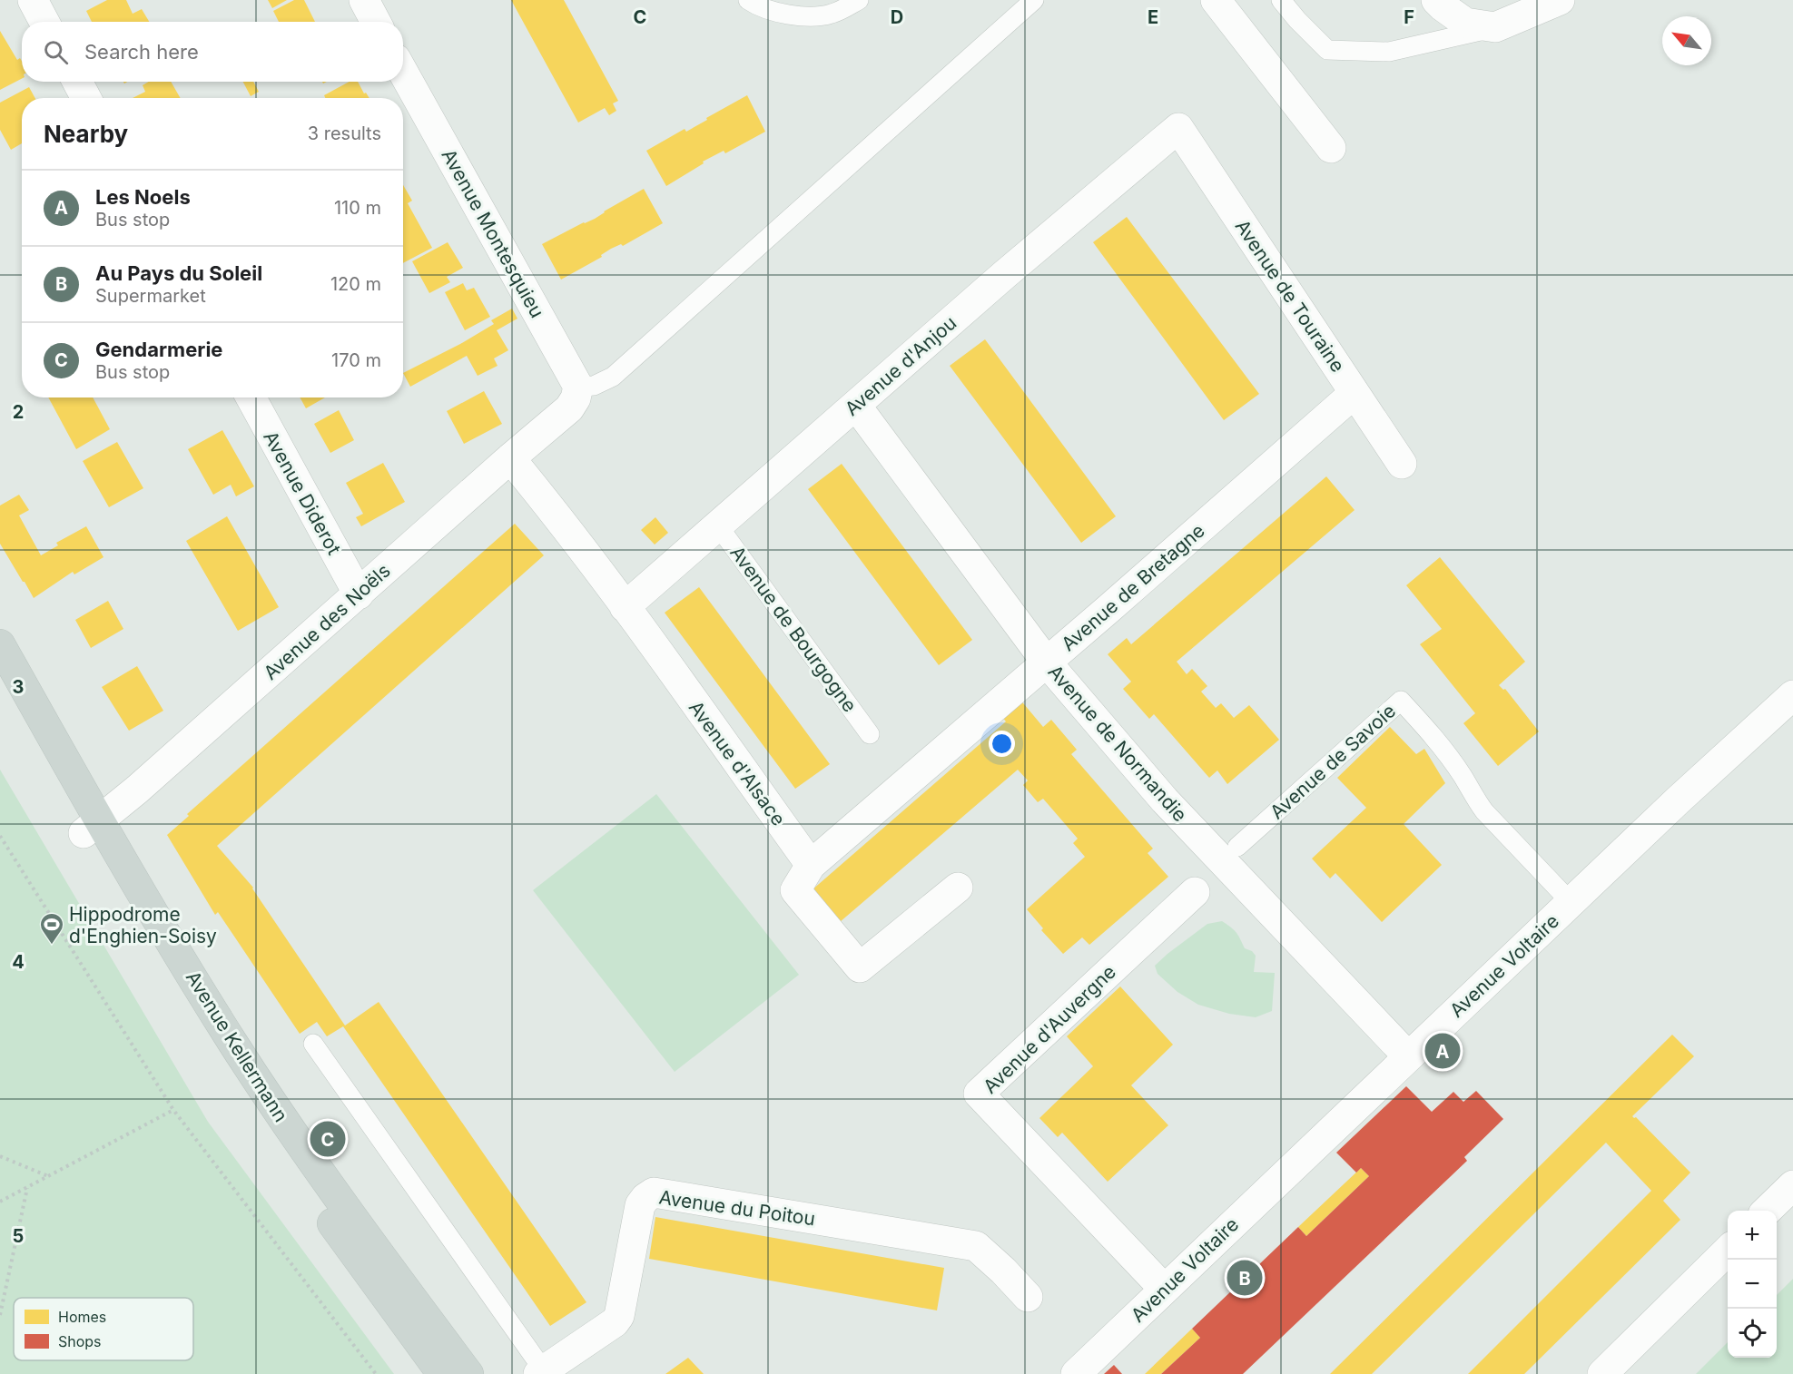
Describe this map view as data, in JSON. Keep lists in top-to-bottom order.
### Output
{
  "streets": {
    "main road": ["Avenue Kellermann"],
    "street": [
      "Avenue Montesquieu",
      "Avenue de Touraine",
      "Avenue d'Anjou",
      "Avenue Diderot",
      "Avenue de Bretagne",
      "Avenue des Noëls",
      "Avenue de Normandie",
      "Avenue d'Alsace",
      "Avenue Voltaire",
      "Avenue d'Auvergne",
      "Avenue du Poitou"
    ],
    "lane": ["Avenue de Bourgogne", "Avenue de Savoie"]
  },
  "crossings": [
    ["Avenue Montesquieu", "Avenue des Noëls"],
    ["Avenue de Touraine", "Avenue d'Anjou"],
    ["Avenue de Touraine", "Avenue de Bretagne"],
    ["Avenue d'Anjou", "Avenue de Bourgogne"],
    ["Avenue d'Anjou", "Avenue de Normandie"],
    ["Avenue d'Anjou", "Avenue d'Alsace"],
    ["Avenue Diderot", "Avenue des Noëls"],
    ["Avenue de Bretagne", "Avenue de Normandie"],
    ["Avenue de Bretagne", "Avenue d'Alsace"],
    ["Avenue des Noëls", "Avenue d'Alsace"],
    ["Avenue des Noëls", "Avenue Kellermann"],
    ["Avenue de Normandie", "Avenue Voltaire"],
    ["Avenue de Savoie", "Avenue Voltaire"],
    ["Avenue Voltaire", "Avenue d'Auvergne"]
  ],
  "places": {
    "sports": ["Hippodrome d'Enghien-Soisy"]
  },
  "legend": ["Homes", "Shops"],
  "north": "top left",
  "page": {
    "search": "Search here",
    "heading": ["Nearby", "3 results"],
    "list": [
      {
        "mark": "A",
        "name": "Les Noels",
        "note": "Bus stop",
        "value": "110 m"
      },
      {
        "mark": "B",
        "name": "Au Pays du Soleil",
        "note": "Supermarket",
        "value": "120 m"
      },
      {
        "mark": "C",
        "name": "Gendarmerie",
        "note": "Bus stop",
        "value": "170 m"
      }
    ],
    "pins": ["A", "C", "B"],
    "map_buttons": ["+", "−"]
  },
  "grid": {
    "columns": [
      "C",
      "D",
      "E",
      "F"
    ],
    "rows": [
      "2",
      "3",
      "4",
      "5"
    ]
  }
}
